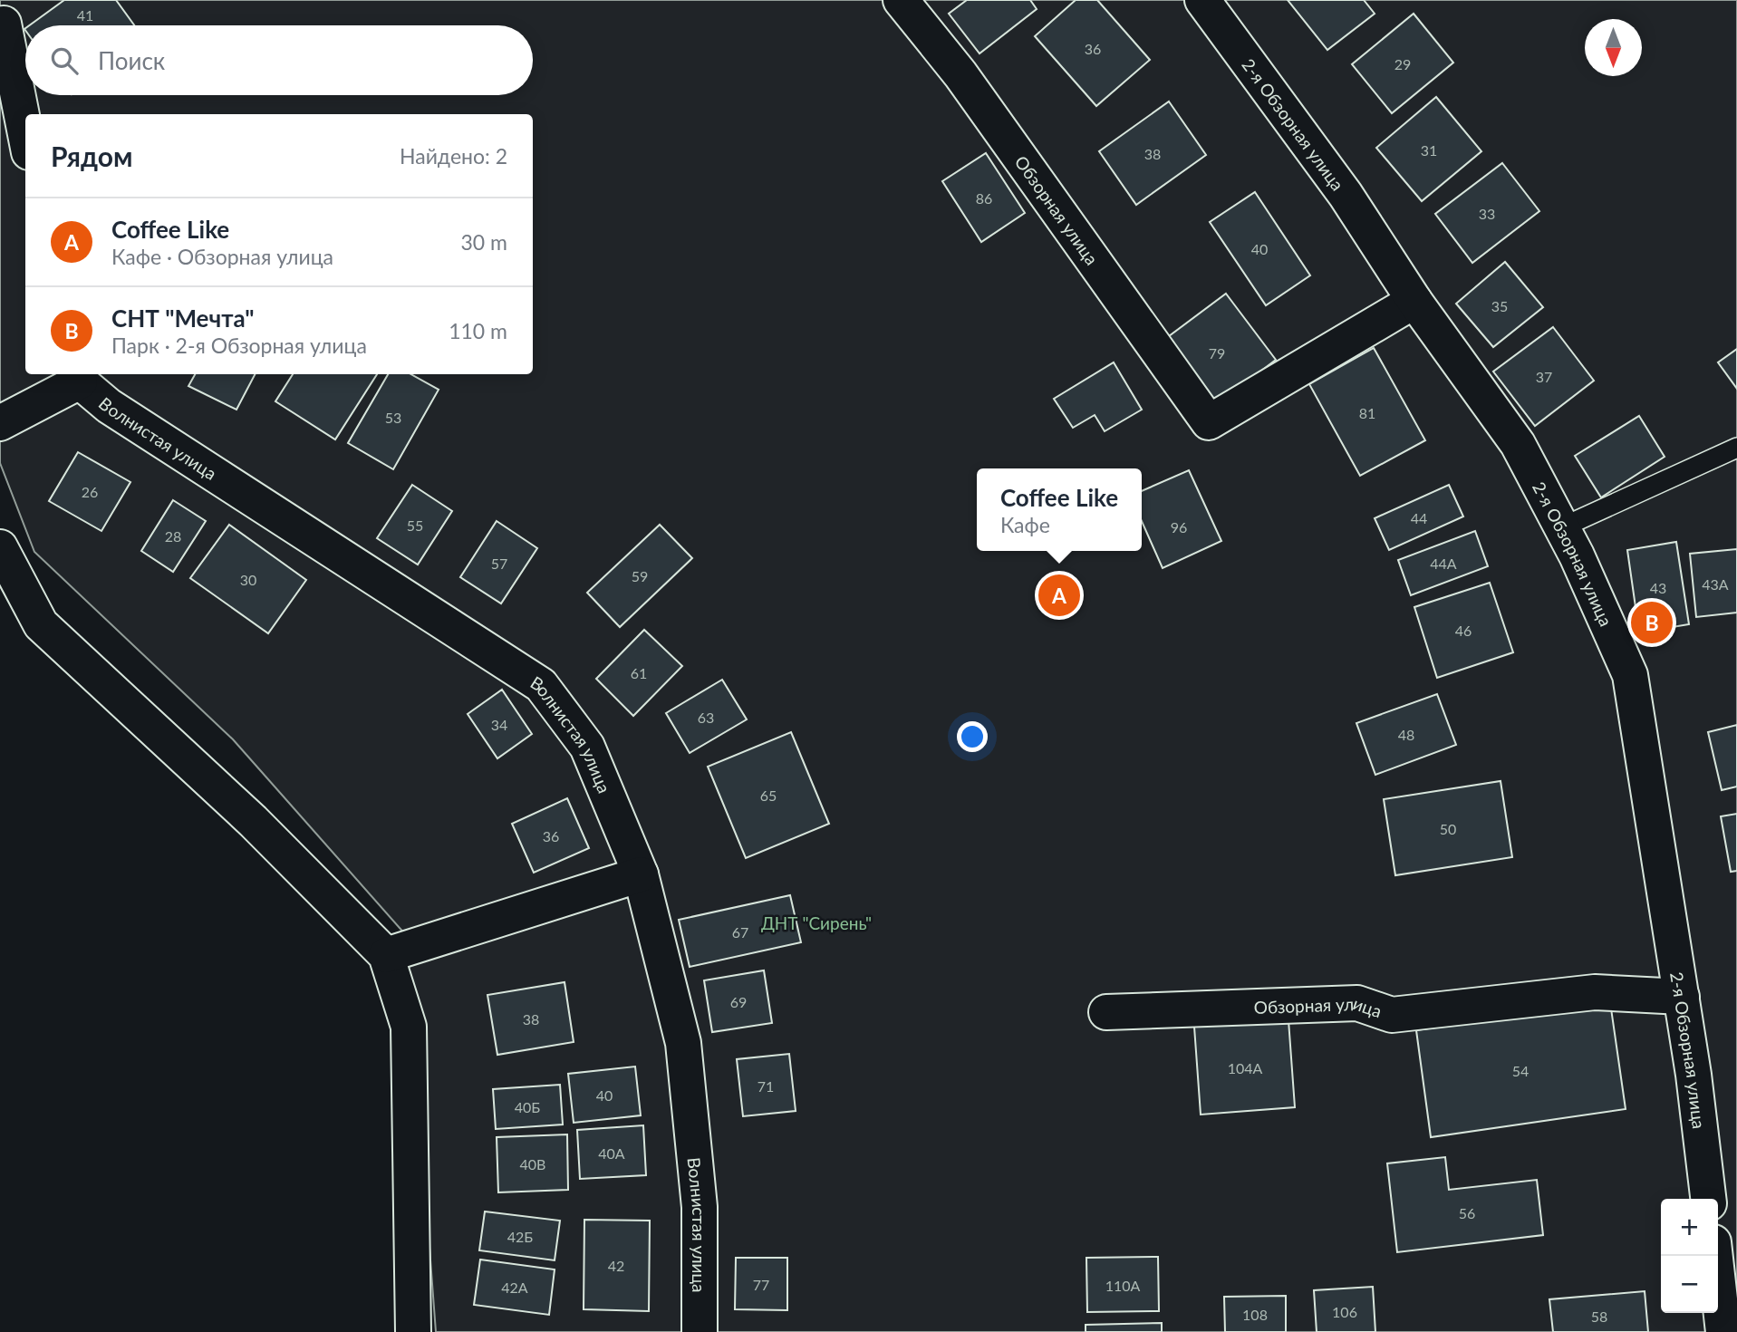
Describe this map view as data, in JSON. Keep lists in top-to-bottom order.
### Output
{
  "streets": {
    "street": ["2-я Обзорная улица", "Обзорная улица", "Волнистая улица"]
  },
  "crossings": [
    ["2-я Обзорная улица", "Обзорная улица"]
  ],
  "parks": ["ДНТ \"Сирень\""],
  "house_numbers": [
    "41",
    "36",
    "29",
    "31",
    "38",
    "86",
    "33",
    "40",
    "35",
    "79",
    "37",
    "81",
    "53",
    "26",
    "44",
    "55",
    "96",
    "28",
    "57",
    "44А",
    "59",
    "30",
    "43А",
    "43",
    "46",
    "61",
    "63",
    "34",
    "48",
    "65",
    "50",
    "36",
    "67",
    "69",
    "38",
    "104А",
    "54",
    "71",
    "40",
    "40Б",
    "40А",
    "40В",
    "56",
    "42Б",
    "42",
    "77",
    "110А",
    "42А",
    "106",
    "108",
    "58"
  ],
  "north": "bottom",
  "page": {
    "search": "Поиск",
    "heading": ["Рядом", "Найдено: 2"],
    "list": [
      {
        "mark": "A",
        "name": "Coffee Like",
        "note": "Кафе · Обзорная улица",
        "value": "30 m"
      },
      {
        "mark": "B",
        "name": "СНТ \"Мечта\"",
        "note": "Парк · 2-я Обзорная улица",
        "value": "110 m"
      }
    ],
    "popup": ["Coffee Like", "Кафе"],
    "pins": ["A", "B"],
    "map_buttons": ["+", "−"]
  }
}
